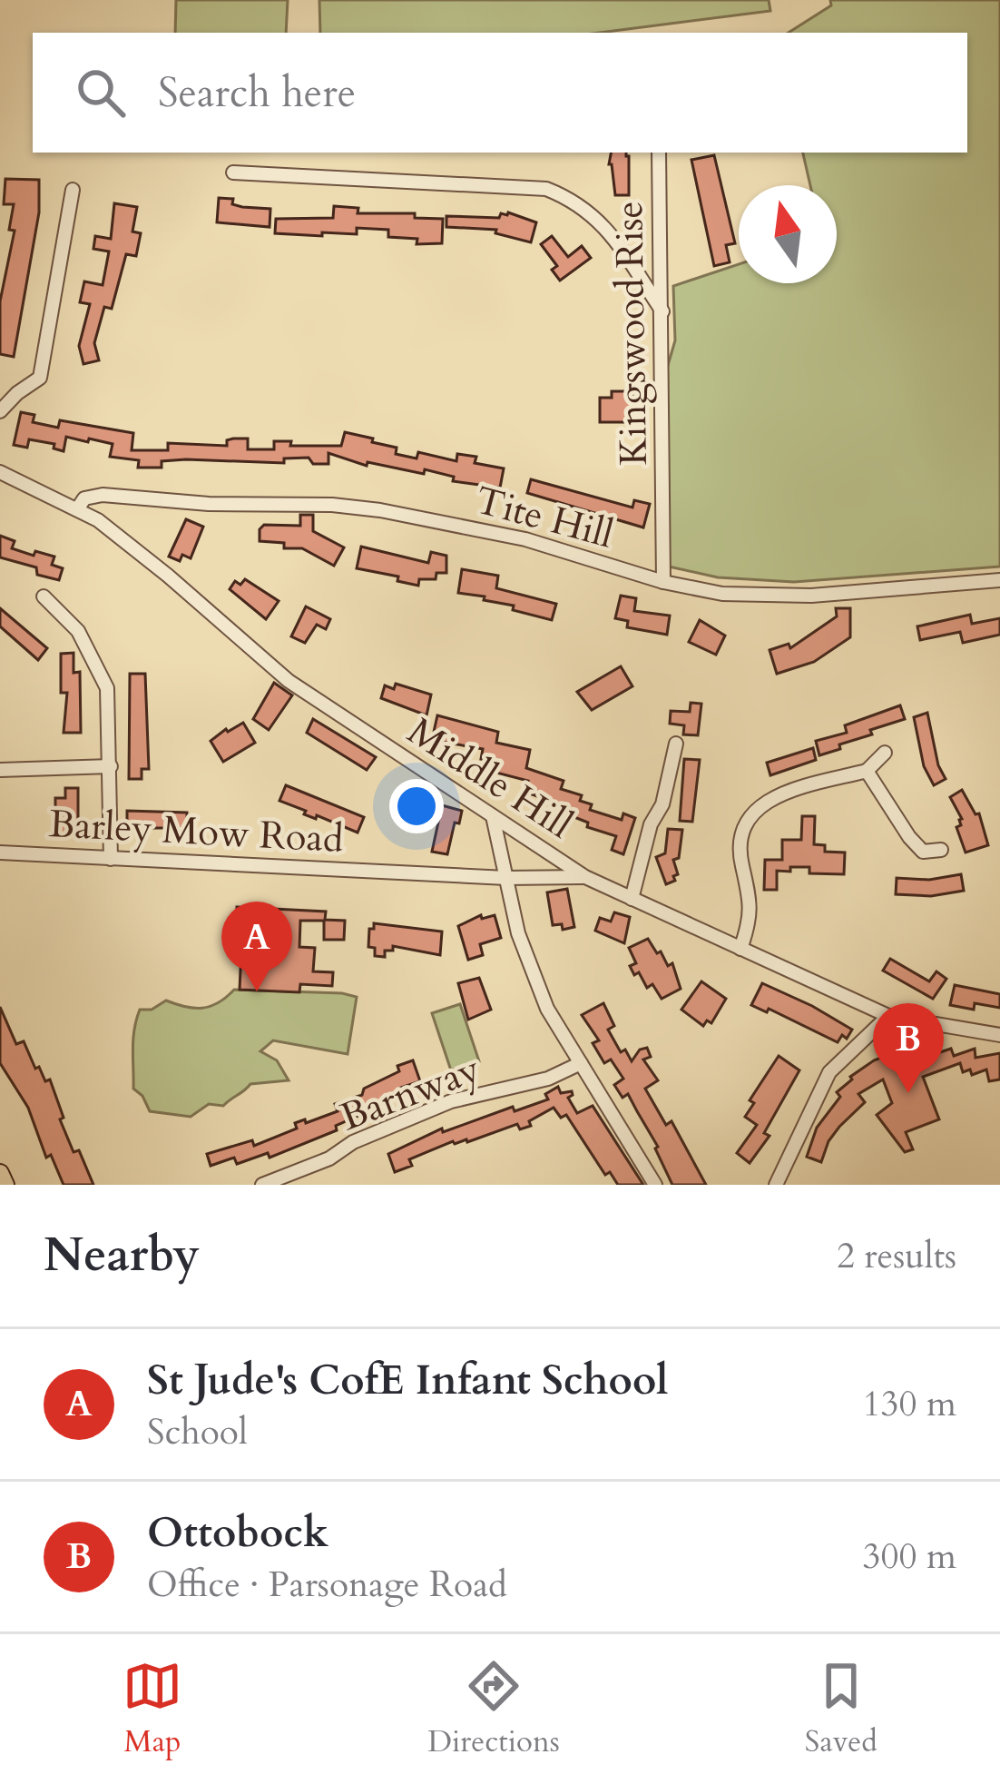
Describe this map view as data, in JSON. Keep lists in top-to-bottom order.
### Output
{
  "streets": {
    "street": [
      "Kingswood Rise",
      "Tite Hill",
      "Middle Hill",
      "Barley Mow Road",
      "Barnway"
    ]
  },
  "crossings": [
    ["Kingswood Rise", "Tite Hill"],
    ["Tite Hill", "Middle Hill"],
    ["Middle Hill", "Barley Mow Road"]
  ],
  "north": "top",
  "page": {
    "search": "Search here",
    "pins": ["A", "B"],
    "heading": ["Nearby", "2 results"],
    "list": [
      {
        "mark": "A",
        "name": "St Jude's CofE Infant School",
        "note": "School",
        "value": "130 m"
      },
      {
        "mark": "B",
        "name": "Ottobock",
        "note": "Office · Parsonage Road",
        "value": "300 m"
      }
    ],
    "nav": ["Map", "Directions", "Saved"]
  }
}
